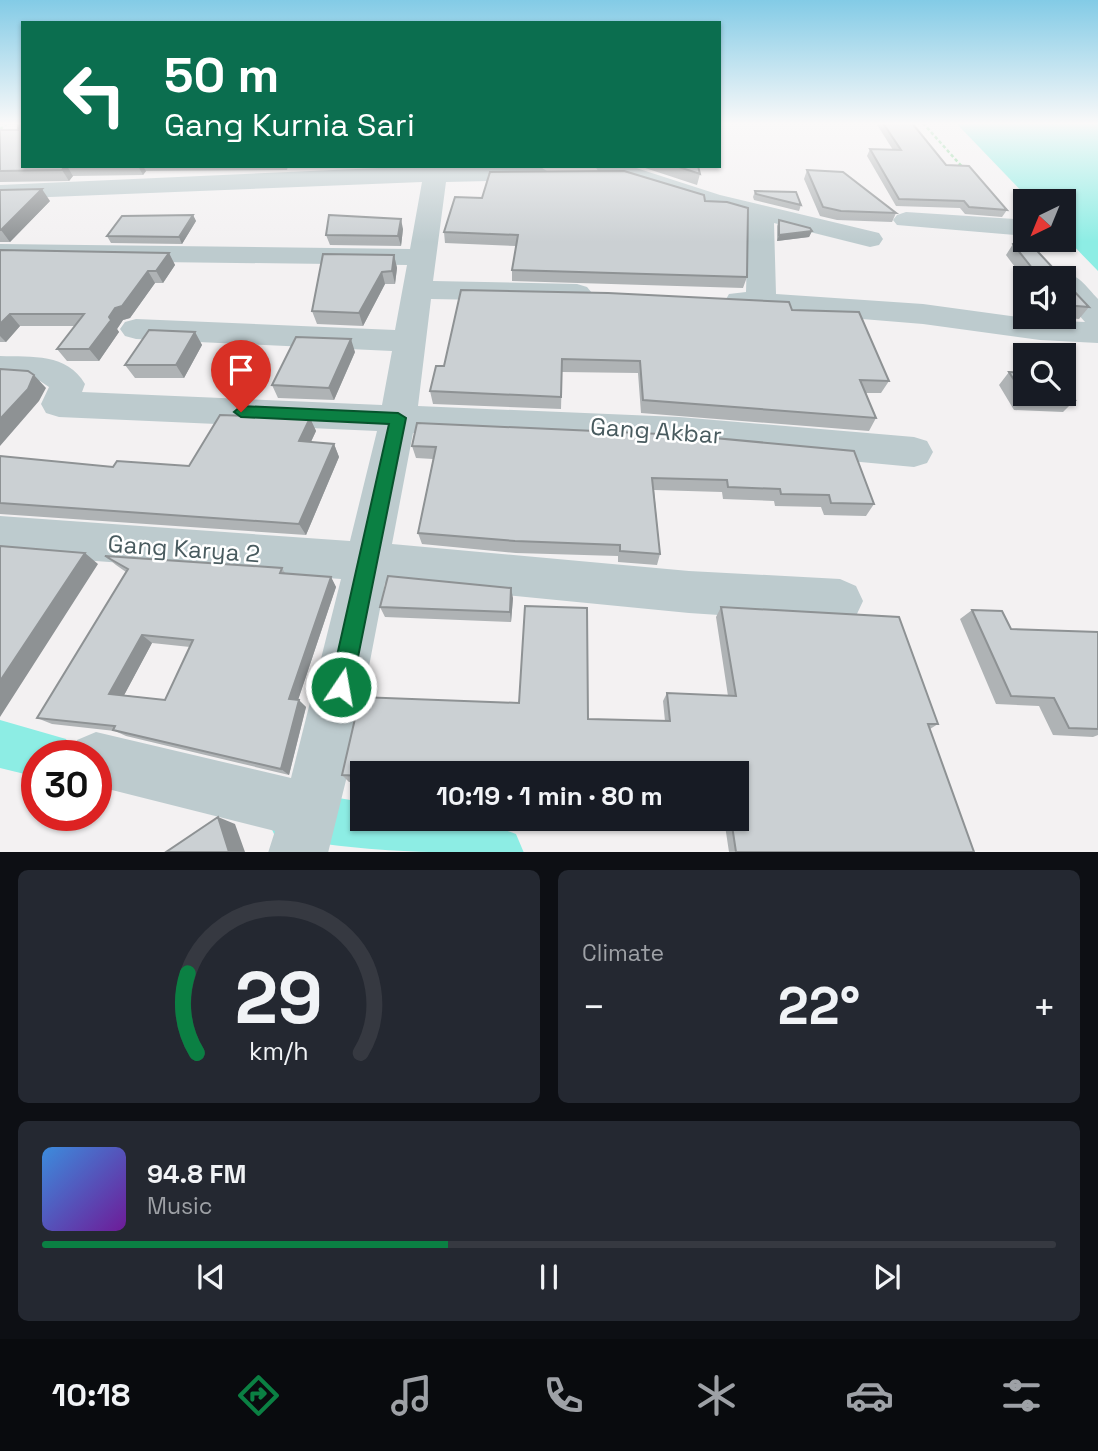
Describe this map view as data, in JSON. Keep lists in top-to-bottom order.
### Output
{
  "streets": {
    "street": ["Gang Akbar", "Gang Karya 2"]
  },
  "north": "bottom left",
  "page": {
    "turn": ["50 m", "Gang Kurnia Sari"],
    "limit": "30",
    "trip": "10:19 · 1 min · 80 m",
    "tile": "Climate",
    "heat": ["−", "22°", "+"],
    "song": ["94.8 FM", "Music"],
    "tabs": "10:18",
    "gauge": ["29", "km/h"]
  }
}
